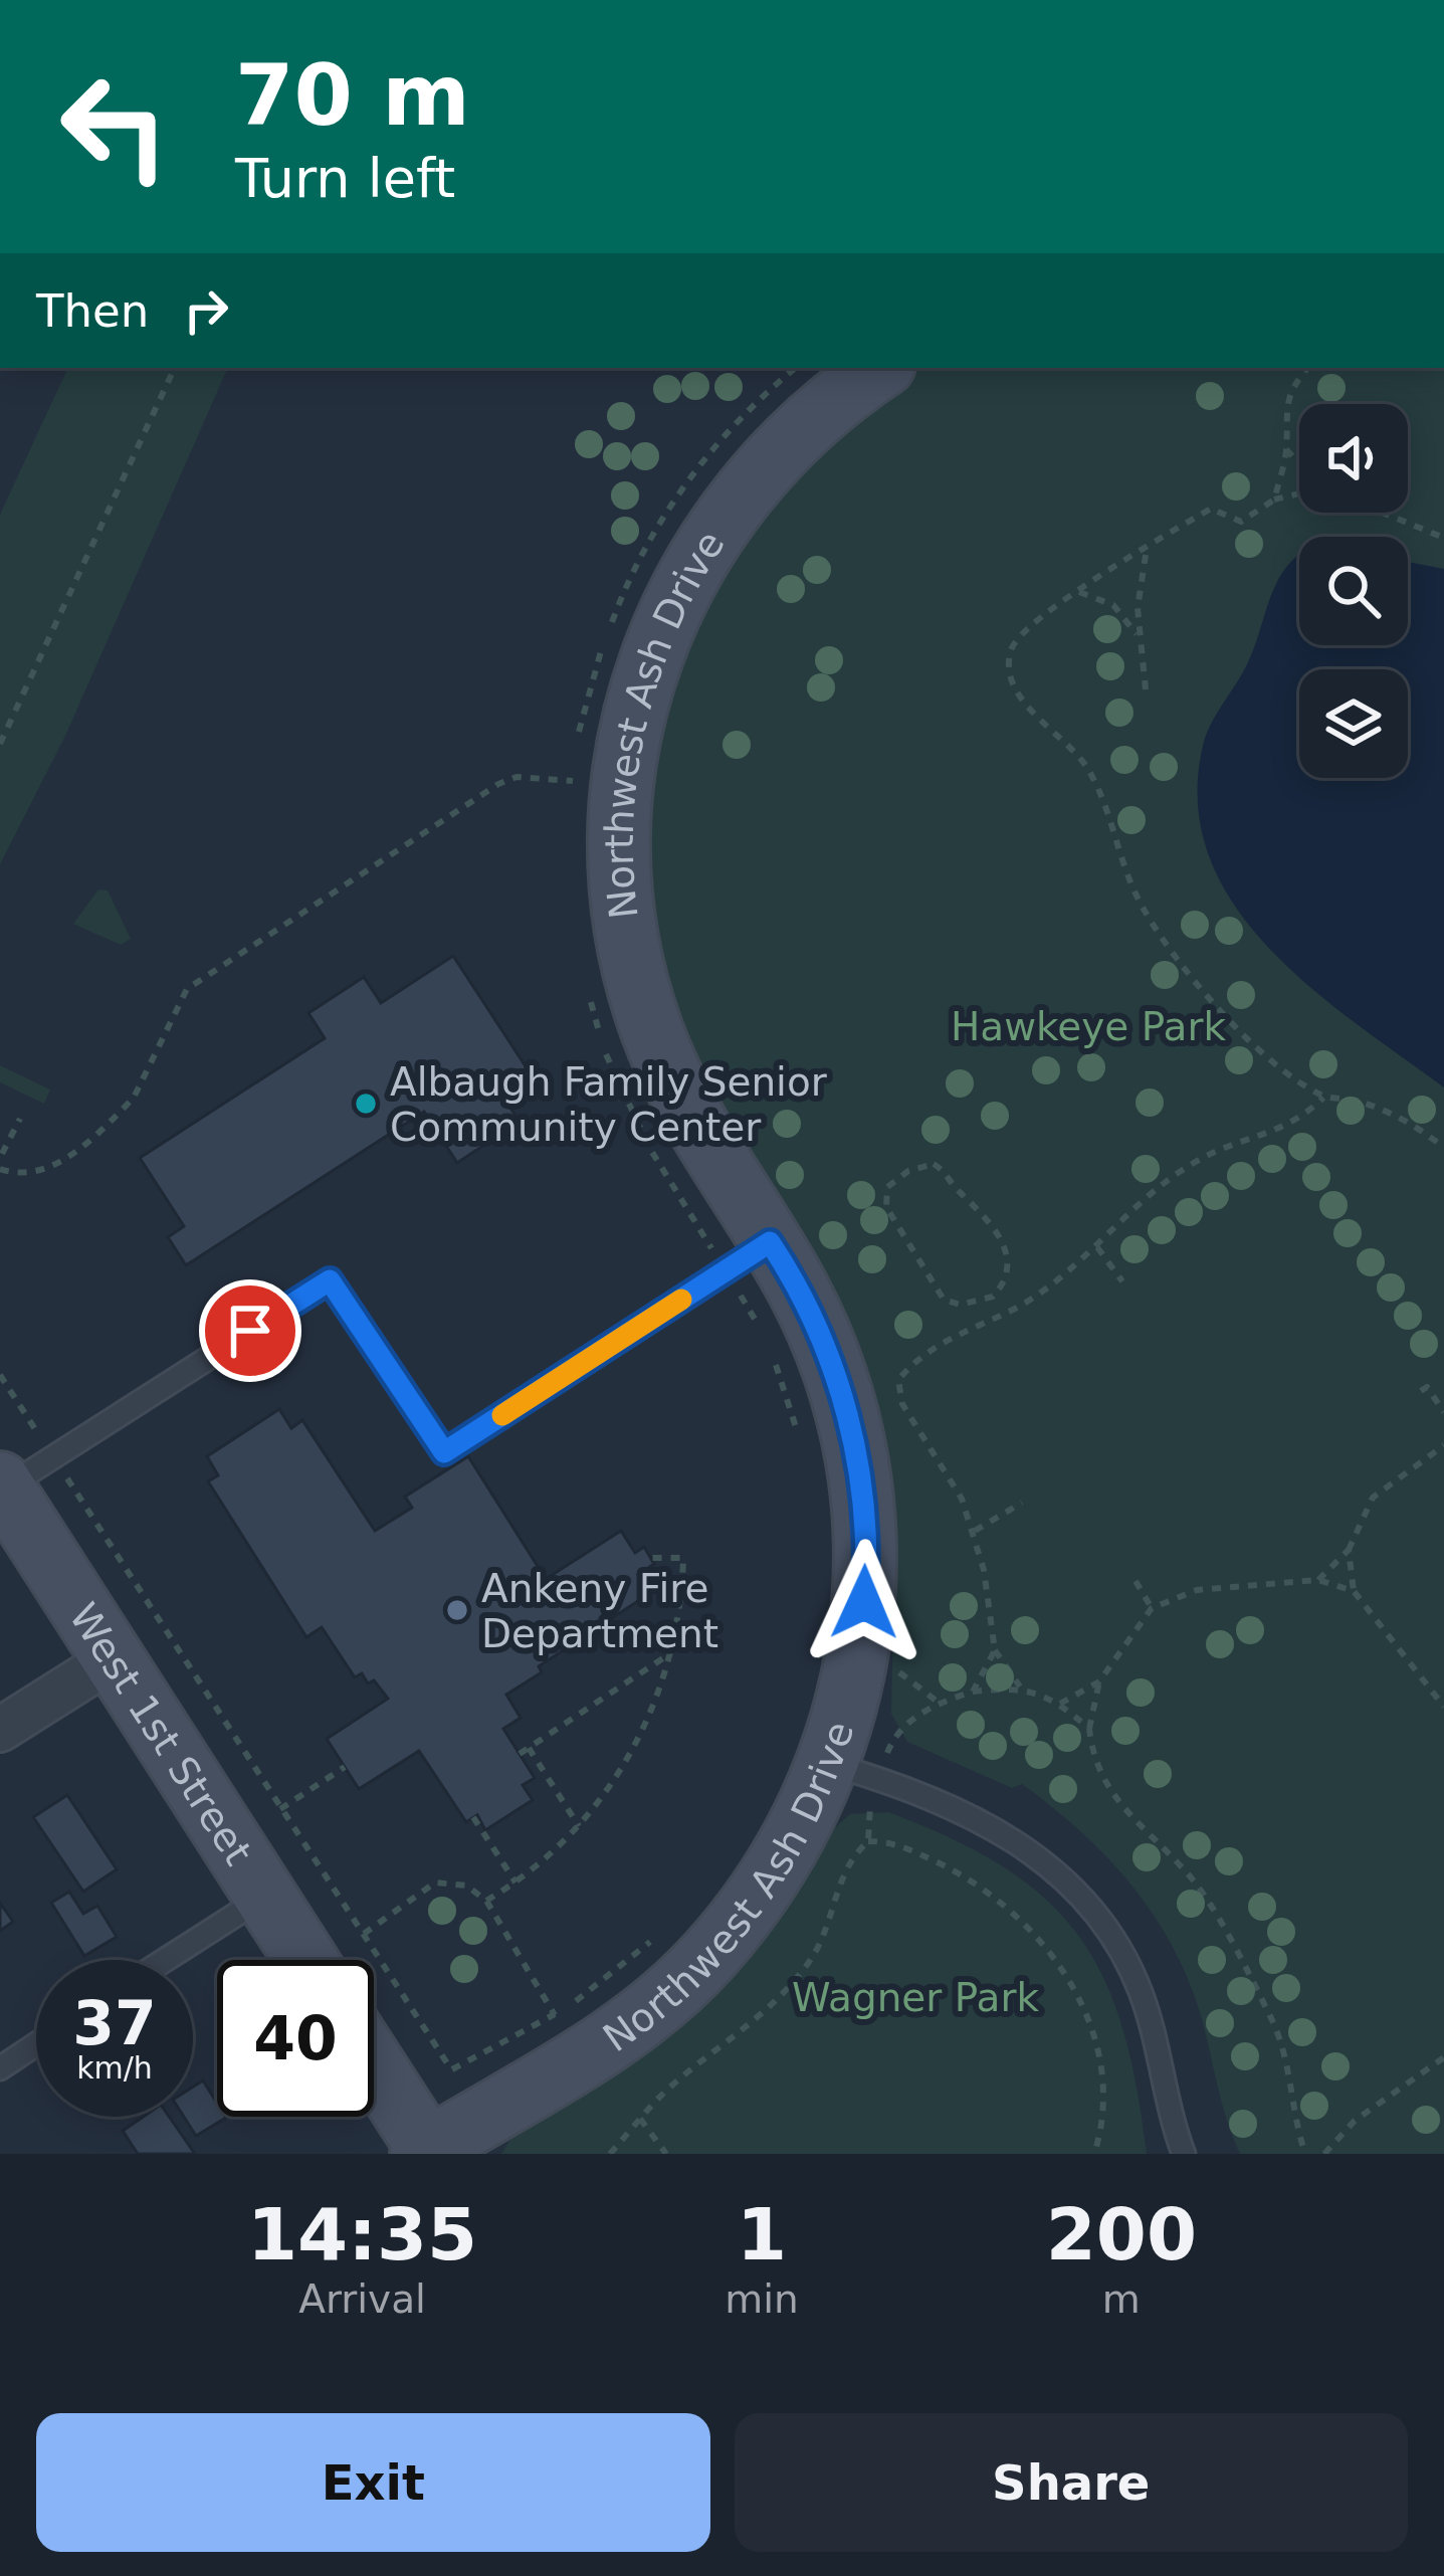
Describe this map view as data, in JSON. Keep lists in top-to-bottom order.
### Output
{
  "streets": {
    "street": ["Northwest Ash Drive", "West 1st Street"]
  },
  "parks": ["Hawkeye Park", "Wagner Park"],
  "places": ["Albaugh Family Senior Community Center", "Ankeny Fire Department"],
  "page": {
    "turn": ["70 m", "Turn left"],
    "then": "Then",
    "speed": "37 km/h",
    "limit": "40",
    "eta": [
      "14:35",
      "Arrival",
      "1",
      "min",
      "200",
      "m"
    ],
    "buttons": ["Exit", "Share"]
  }
}
